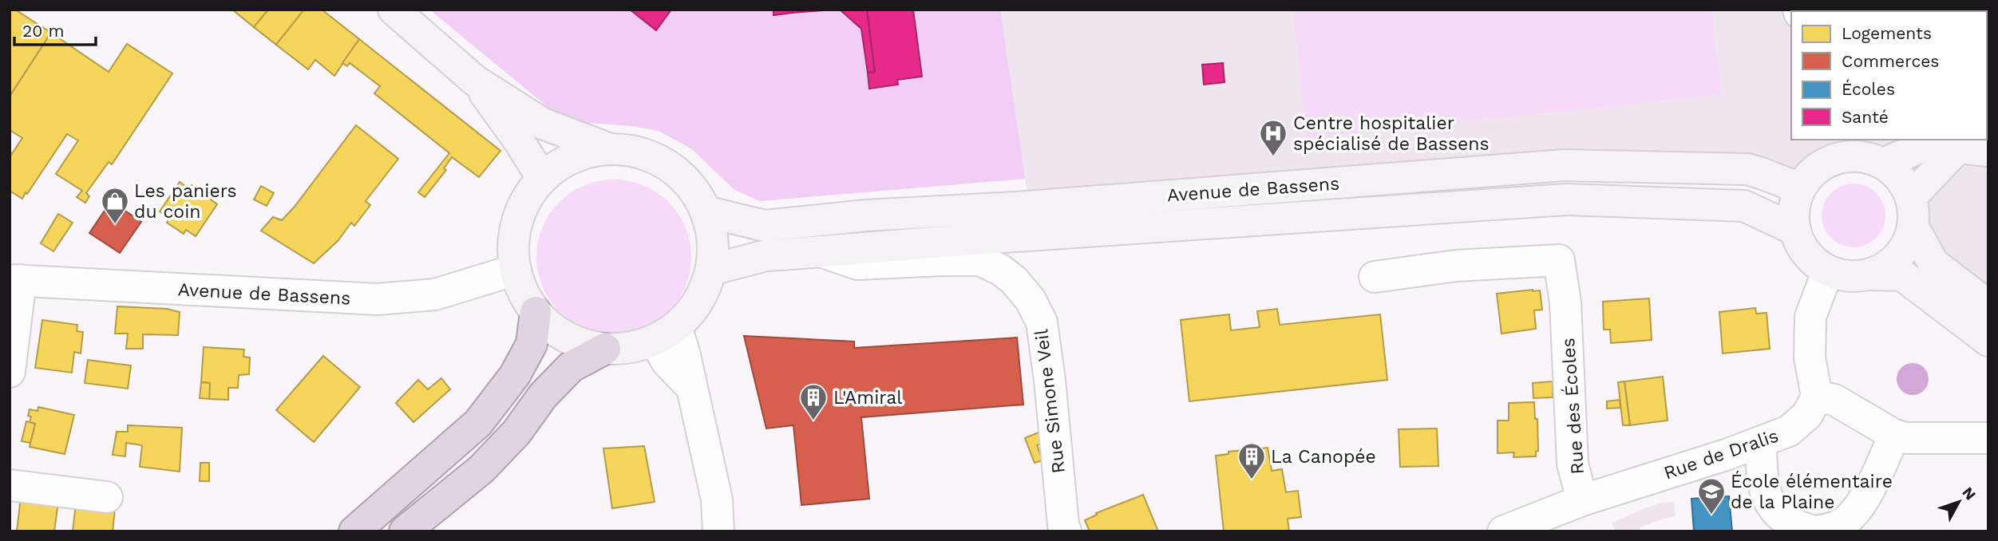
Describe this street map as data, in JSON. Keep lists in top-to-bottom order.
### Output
{
  "streets": {
    "main road": ["Avenue de Bassens"],
    "street": ["Rue Simone Veil", "Rue des Écoles", "Rue de Dralis"]
  },
  "crossings": [
    ["Avenue de Bassens", "Rue Simone Veil"],
    ["Rue des Écoles", "Rue de Dralis"]
  ],
  "places": {
    "hospital": ["Centre hospitalier spécialisé de Bassens"],
    "shop": ["Les paniers du coin"],
    "building": ["L'Amiral", "La Canopée"],
    "school or university": ["École élémentaire de la Plaine"]
  },
  "legend": [
    "Logements",
    "Commerces",
    "Écoles",
    "Santé"
  ],
  "scale_bar": "20 m",
  "north": "top right"
}
